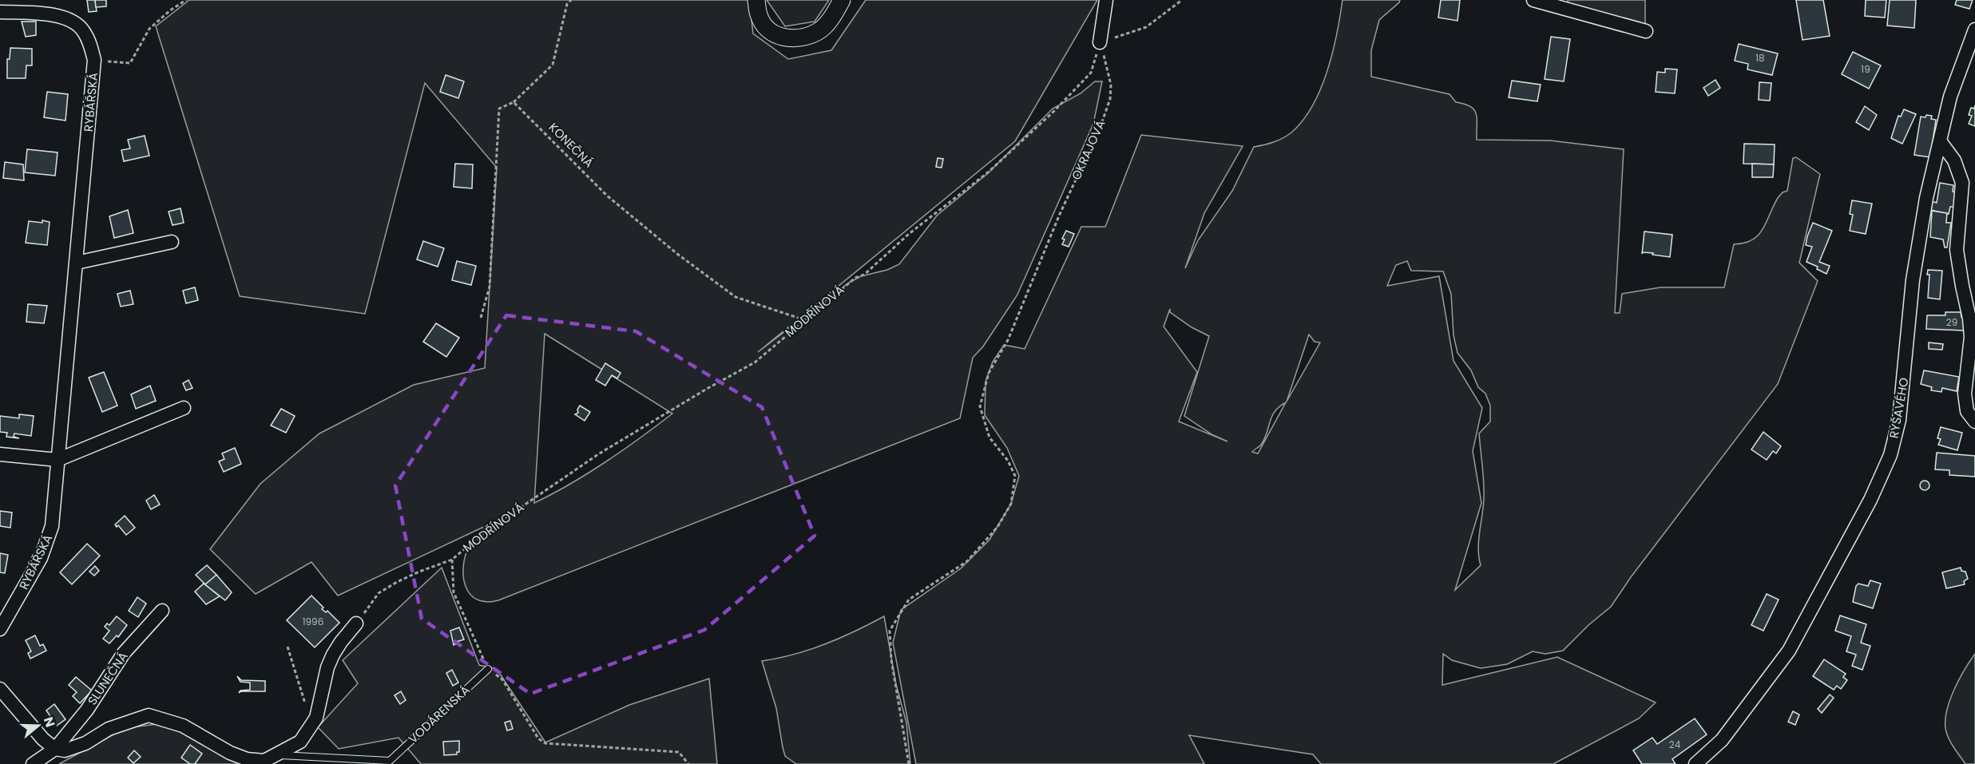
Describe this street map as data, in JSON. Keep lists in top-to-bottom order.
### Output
{
  "streets": {
    "street": ["RYBÁŘSKÁ", "RYŠAVÉHO", "SLUNEČNÁ"],
    "lane": ["VODÁRENSKÁ"],
    "path": ["KONEČNÁ", "OKRAJOVÁ", "MODŘÍNOVÁ"]
  },
  "crossings": [
    ["KONEČNÁ", "MODŘÍNOVÁ"],
    ["OKRAJOVÁ", "MODŘÍNOVÁ"],
    ["SLUNEČNÁ", "VODÁRENSKÁ"]
  ],
  "house_numbers": [
    "18",
    "19",
    "29",
    "1996",
    "24"
  ],
  "north": "right"
}
